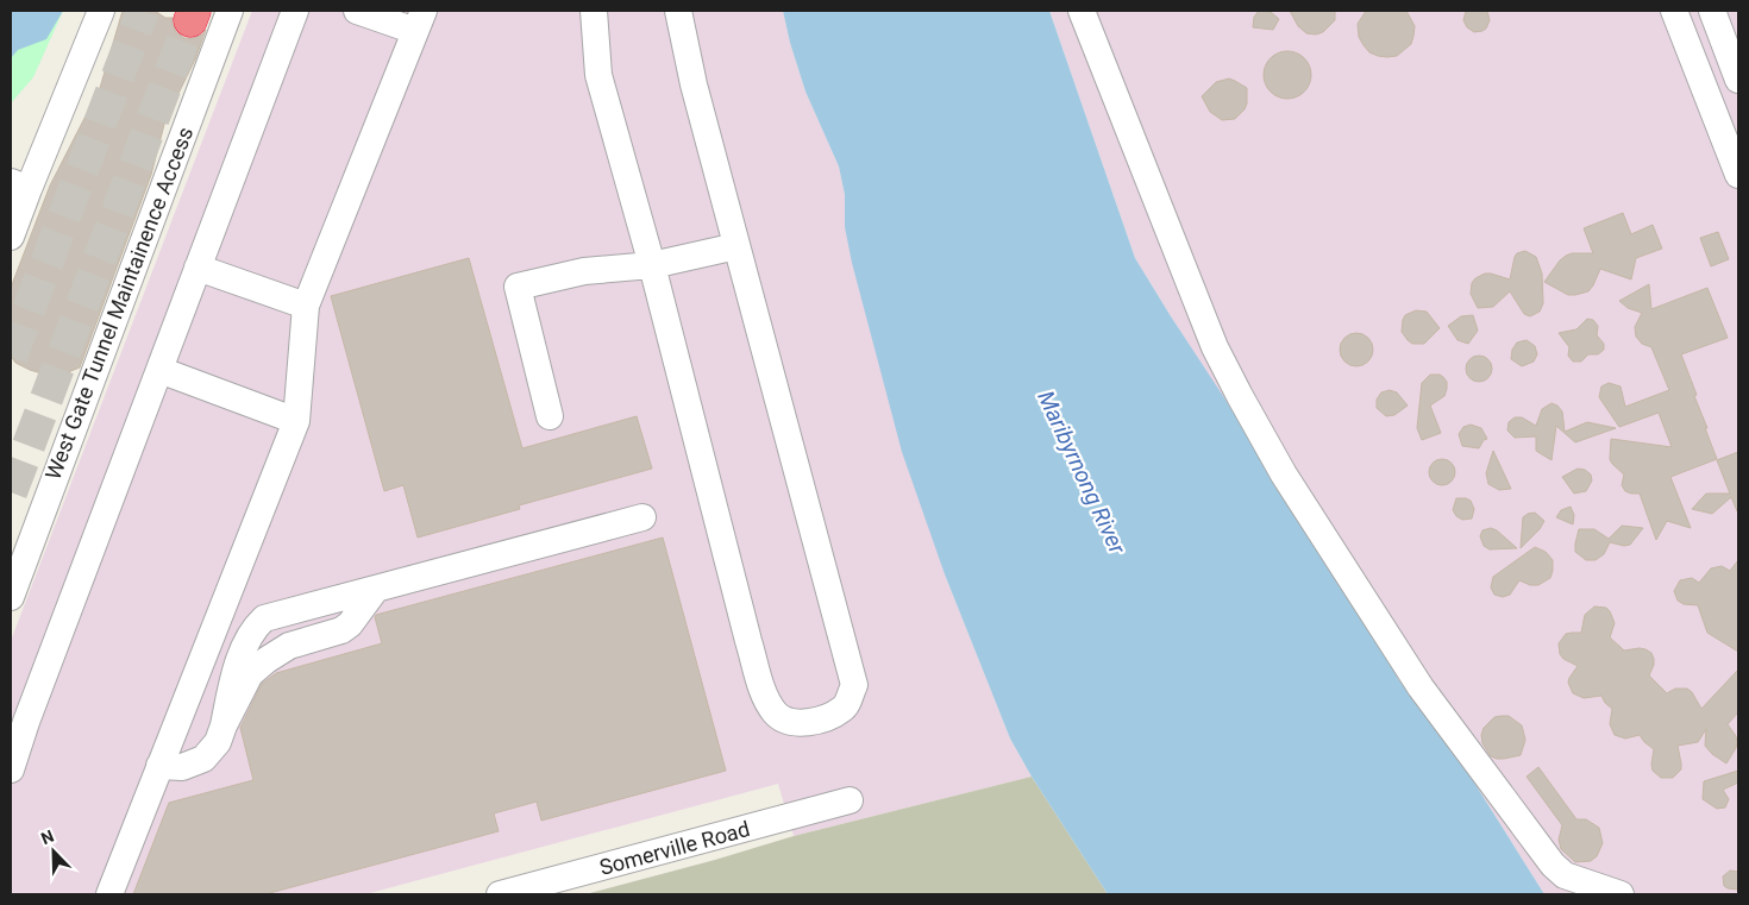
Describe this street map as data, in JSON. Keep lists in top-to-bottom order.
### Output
{
  "streets": {
    "street": ["West Gate Tunnel Maintainence Access", "Somerville Road"]
  },
  "water": ["Maribyrnong River"],
  "north": "top left"
}
